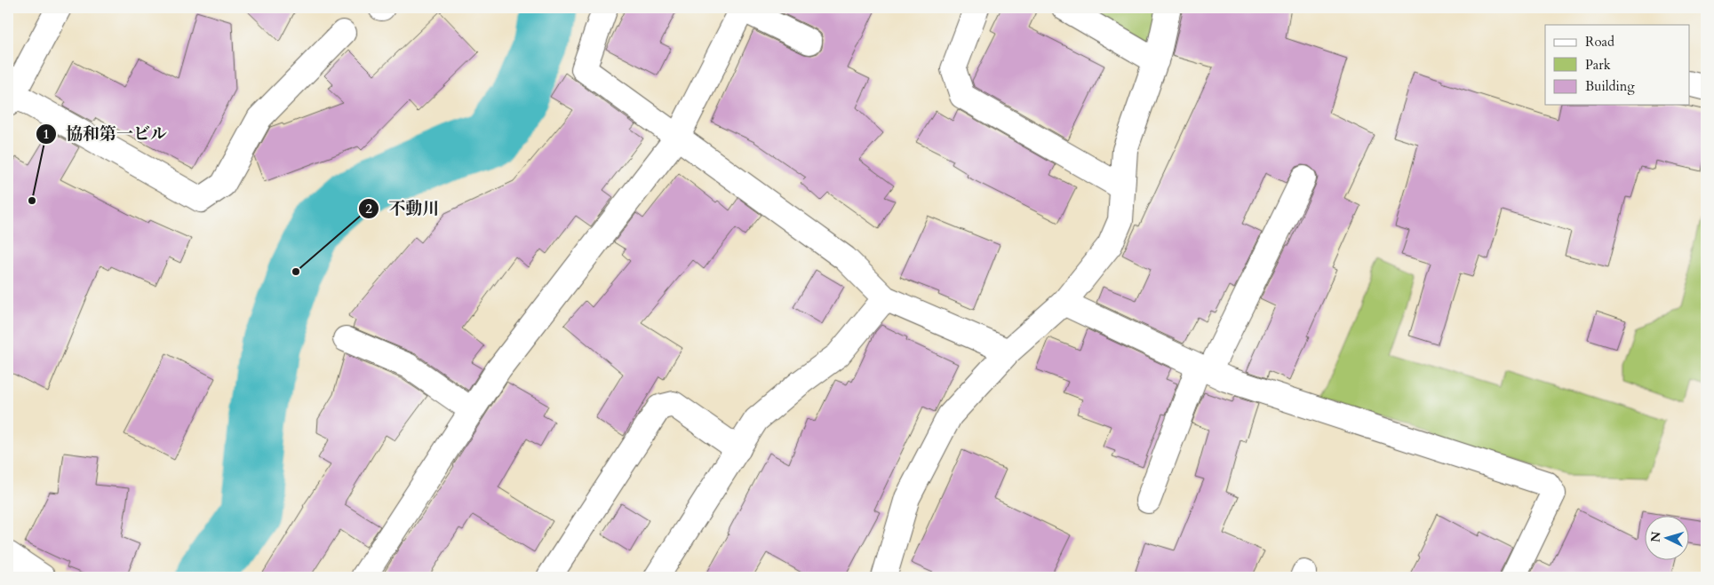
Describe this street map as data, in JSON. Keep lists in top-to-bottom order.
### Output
{
  "places": ["協和第一ビル", "不動川"],
  "legend": ["Road", "Park", "Building"],
  "north": "left"
}
